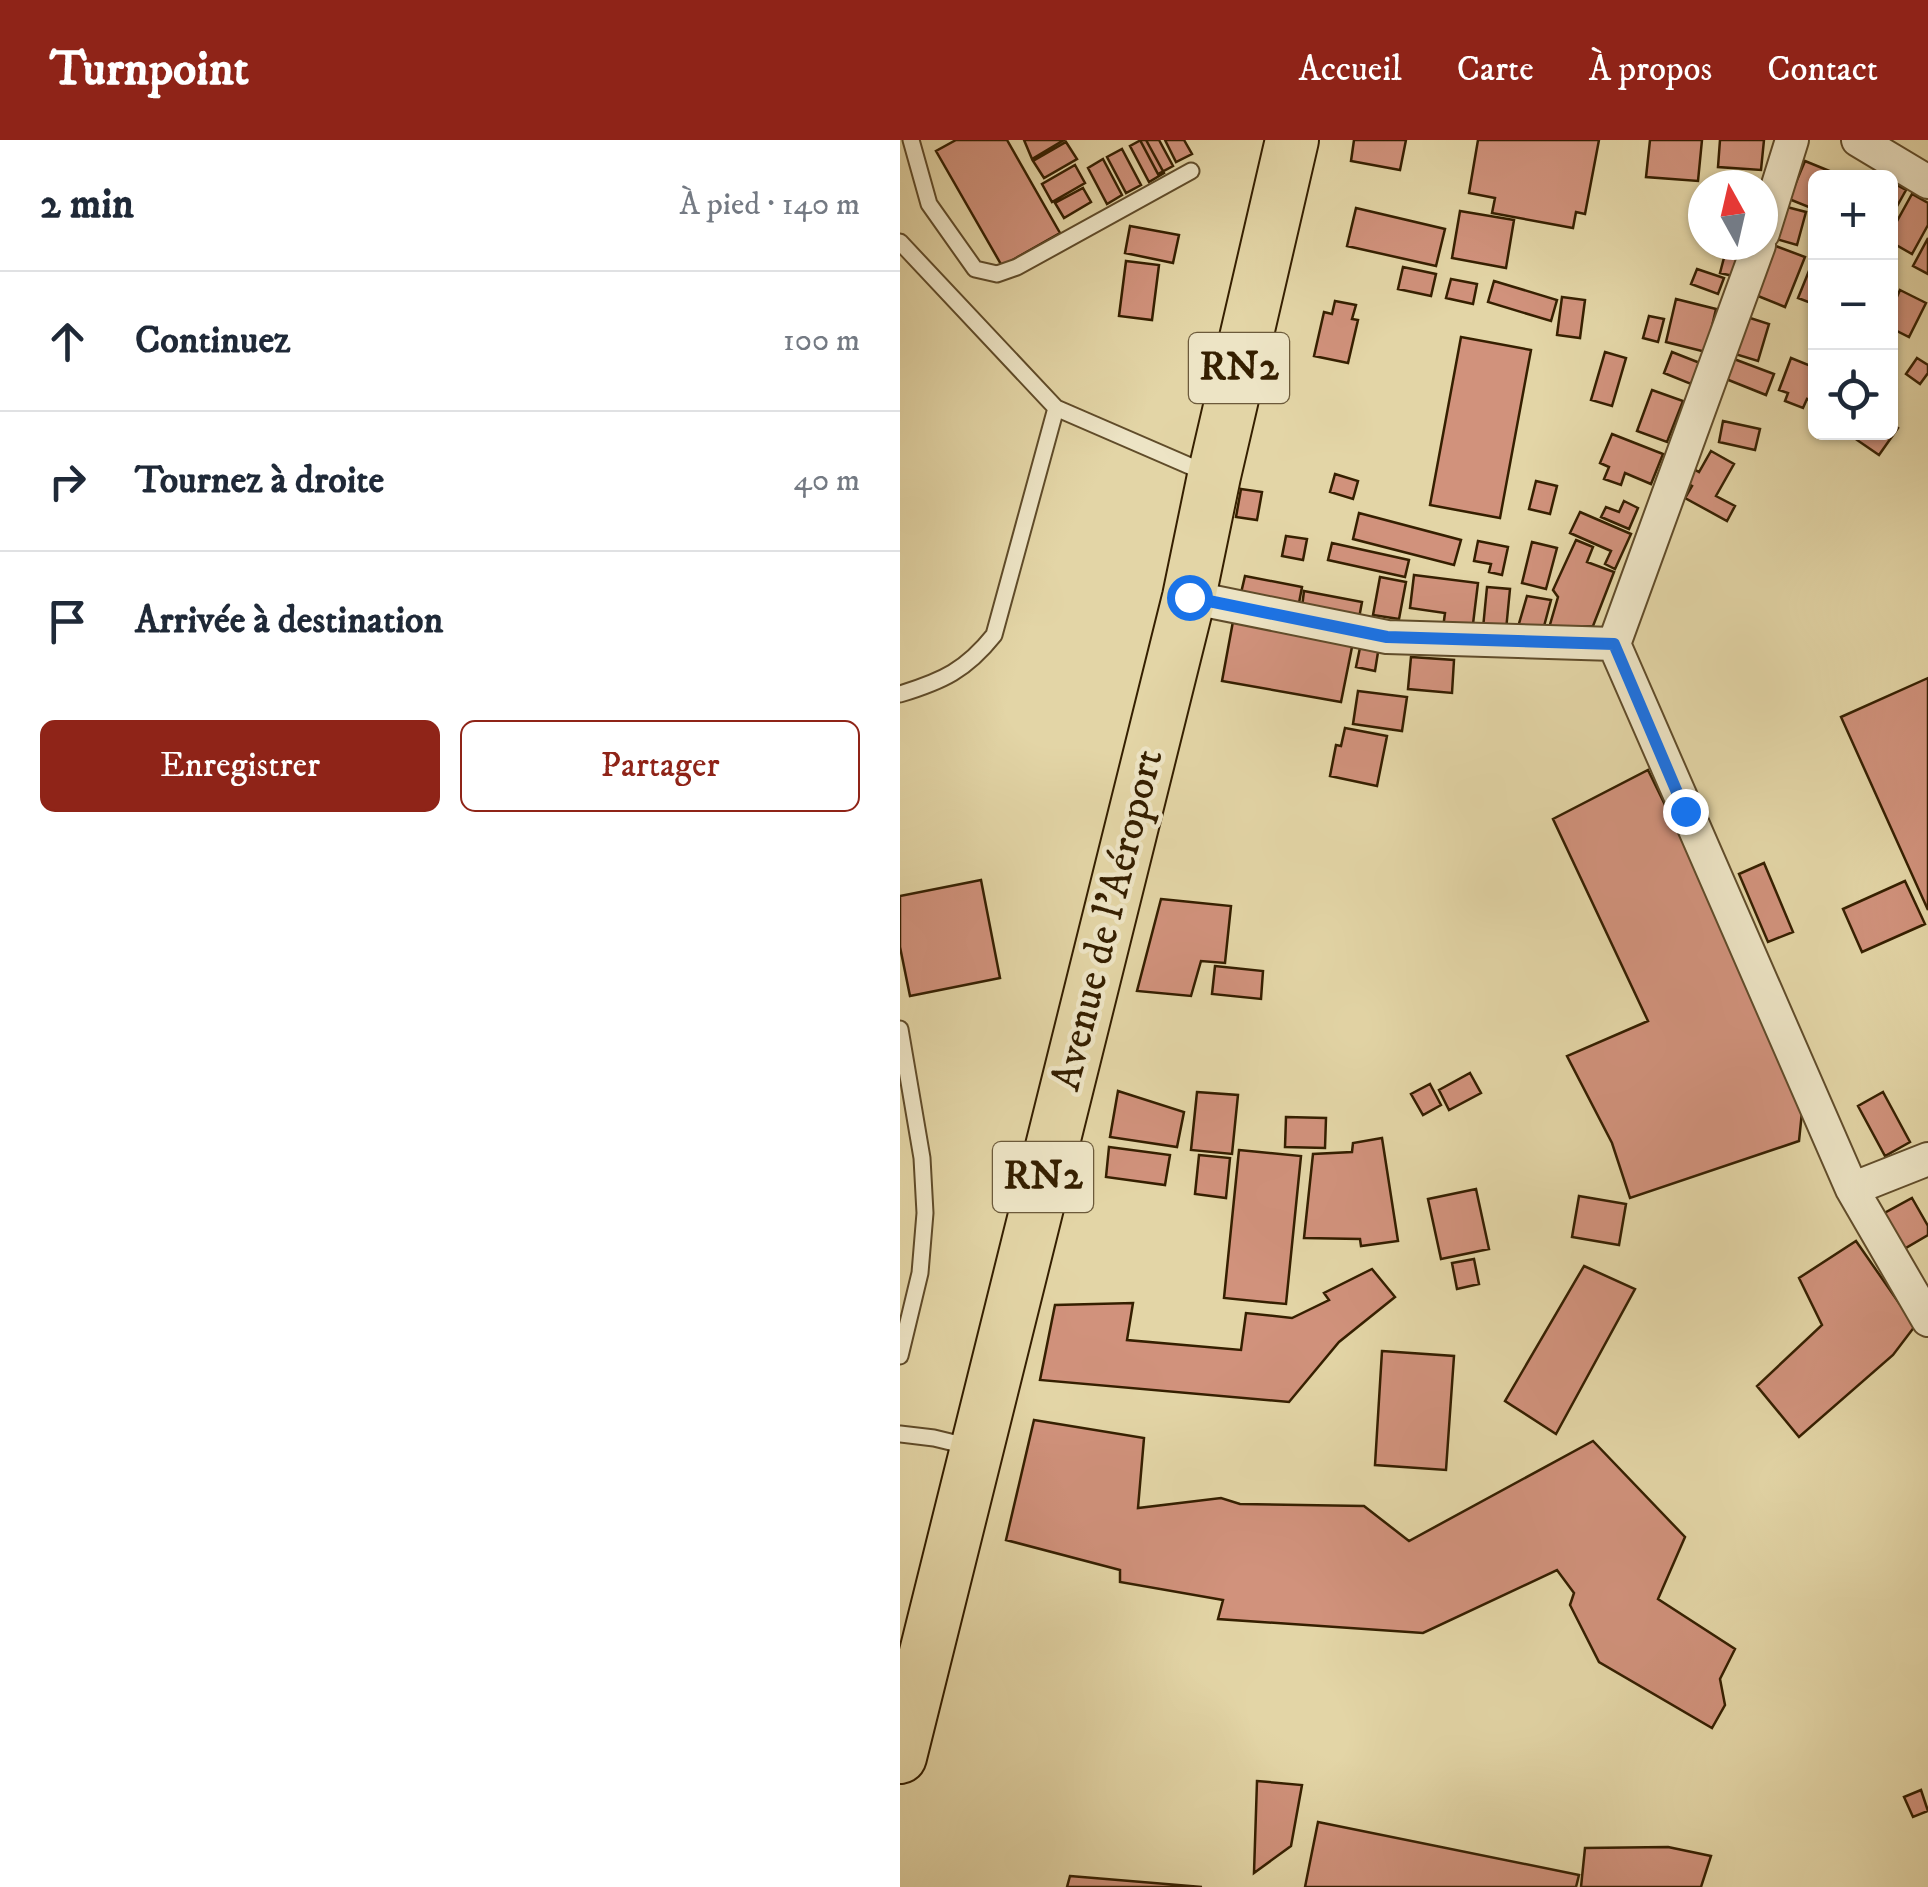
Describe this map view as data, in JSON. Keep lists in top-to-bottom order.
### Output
{
  "streets": {
    "highway": ["RN2", "Avenue de l'Aéroport"]
  },
  "north": "top",
  "page": {
    "header": "Turnpoint",
    "nav": [
      "Accueil",
      "Carte",
      "À propos",
      "Contact"
    ],
    "heading": ["2 min", "À pied · 140 m"],
    "map_buttons": ["+", "−"],
    "list": [
      ["Continuez", "100 m"],
      ["Tournez à droite", "40 m"],
      "Arrivée à destination"
    ],
    "buttons": ["Enregistrer", "Partager"]
  }
}
